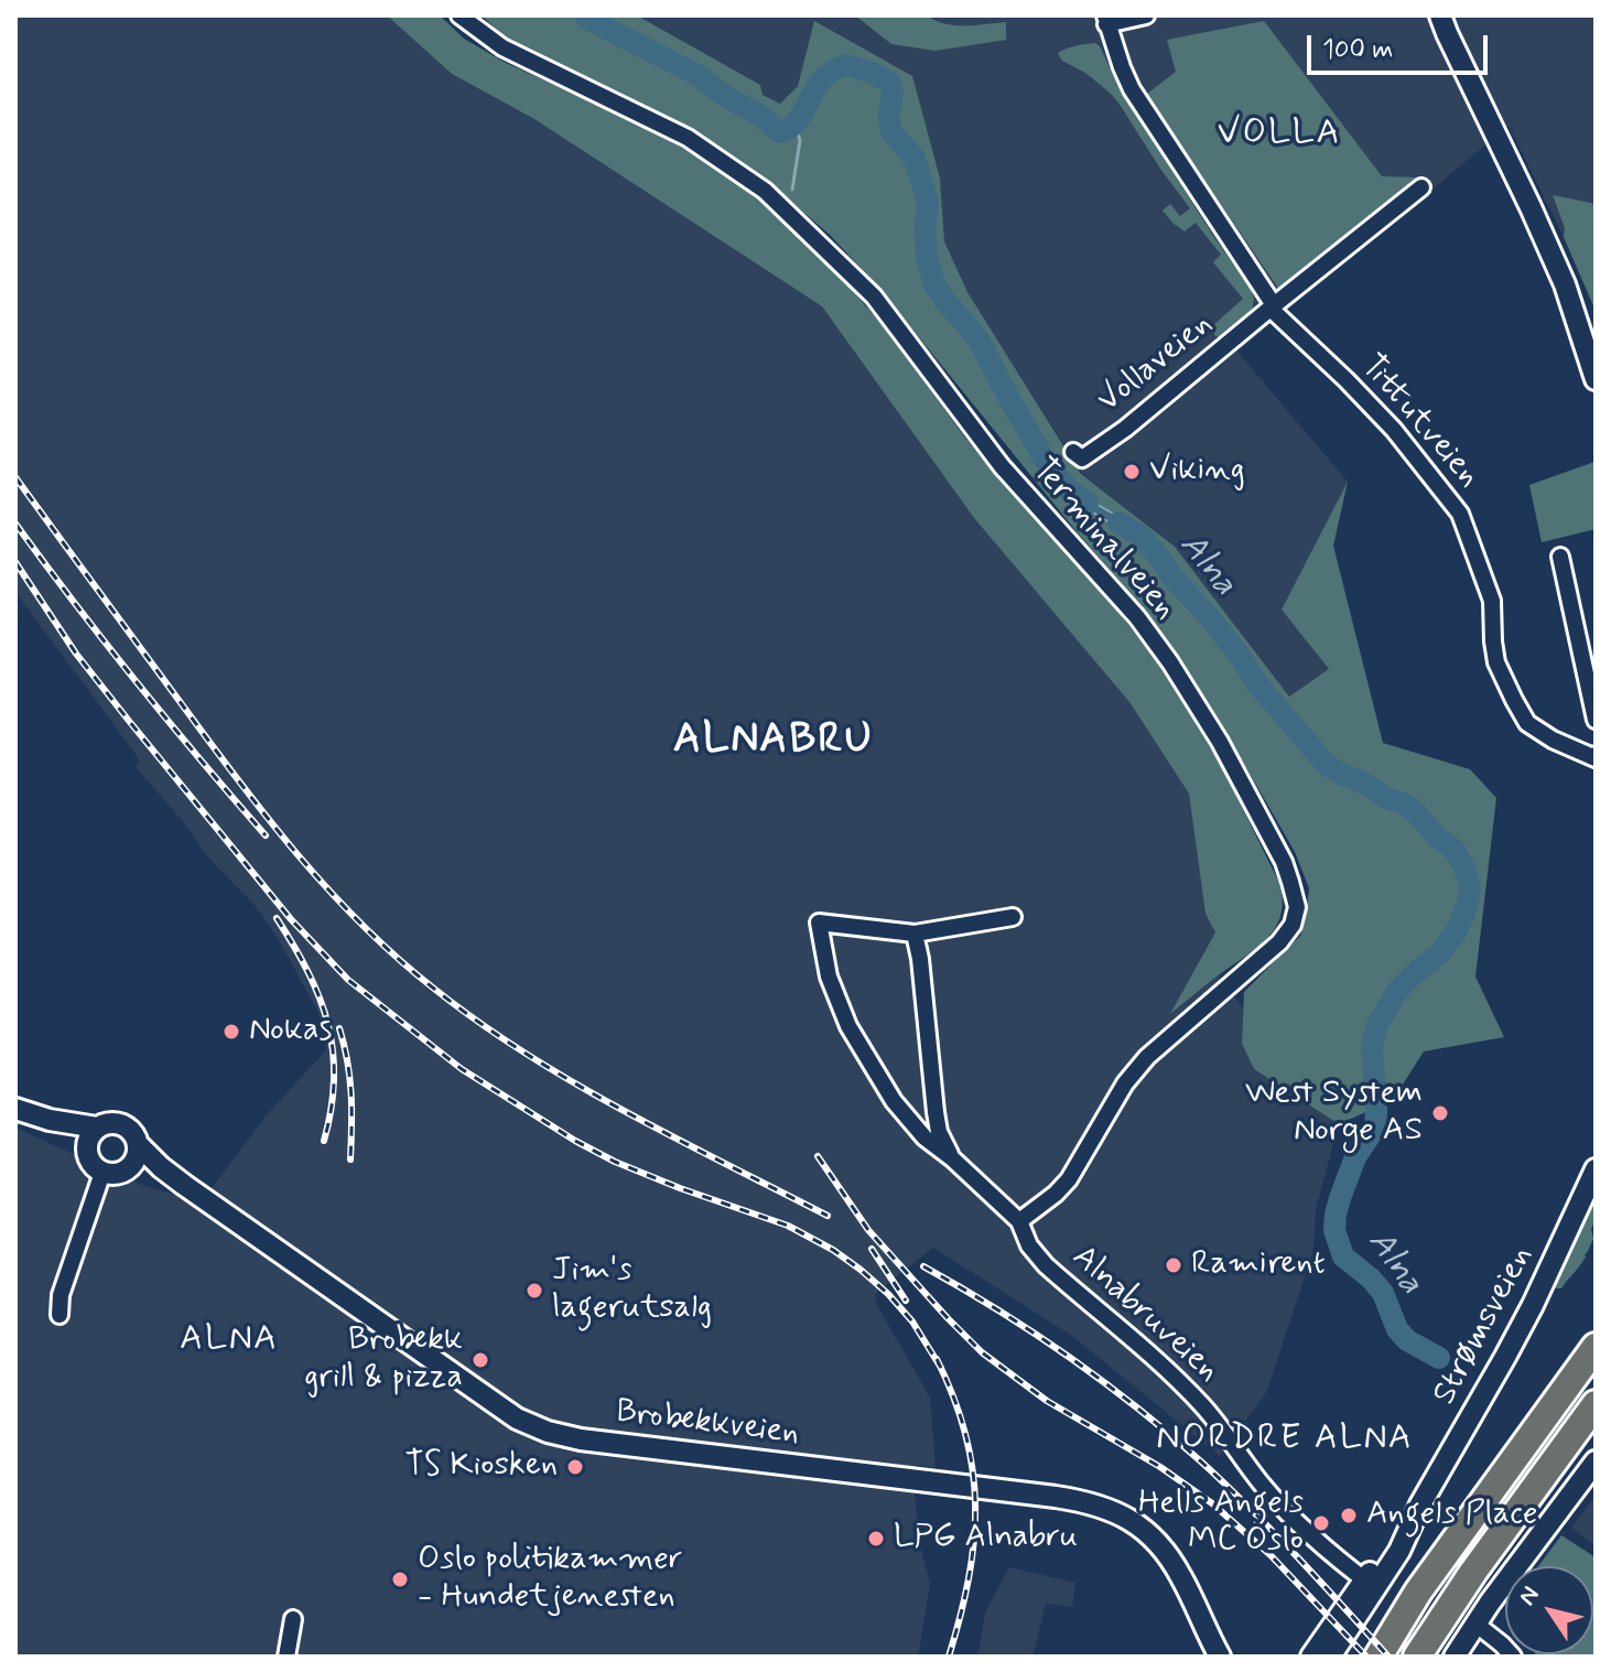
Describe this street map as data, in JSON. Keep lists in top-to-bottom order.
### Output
{
  "streets": {
    "street": [
      "Vollaveien",
      "Tittutveien",
      "Terminalveien",
      "Alnabruveien",
      "Strømsveien",
      "Brobekkveien"
    ]
  },
  "crossings": [
    ["Vollaveien", "Tittutveien"],
    ["Terminalveien", "Alnabruveien"],
    ["Alnabruveien", "Strømsveien"]
  ],
  "districts": [
    "VOLLA",
    "ALNABRU",
    "ALNA",
    "NORDRE ALNA"
  ],
  "water": ["Alna"],
  "places": [
    "Viking",
    "Nokas",
    "West System Norge AS",
    "Ramirent",
    "Jim's lagerutsalg",
    "Brobekk grill & pizza",
    "TS Kiosken",
    "Angels Place",
    "Hells Angels MC Oslo",
    "LPG Alnabru",
    "Oslo politikammer - Hundetjenesten"
  ],
  "scale_bar": "100 m",
  "north": "top left"
}
